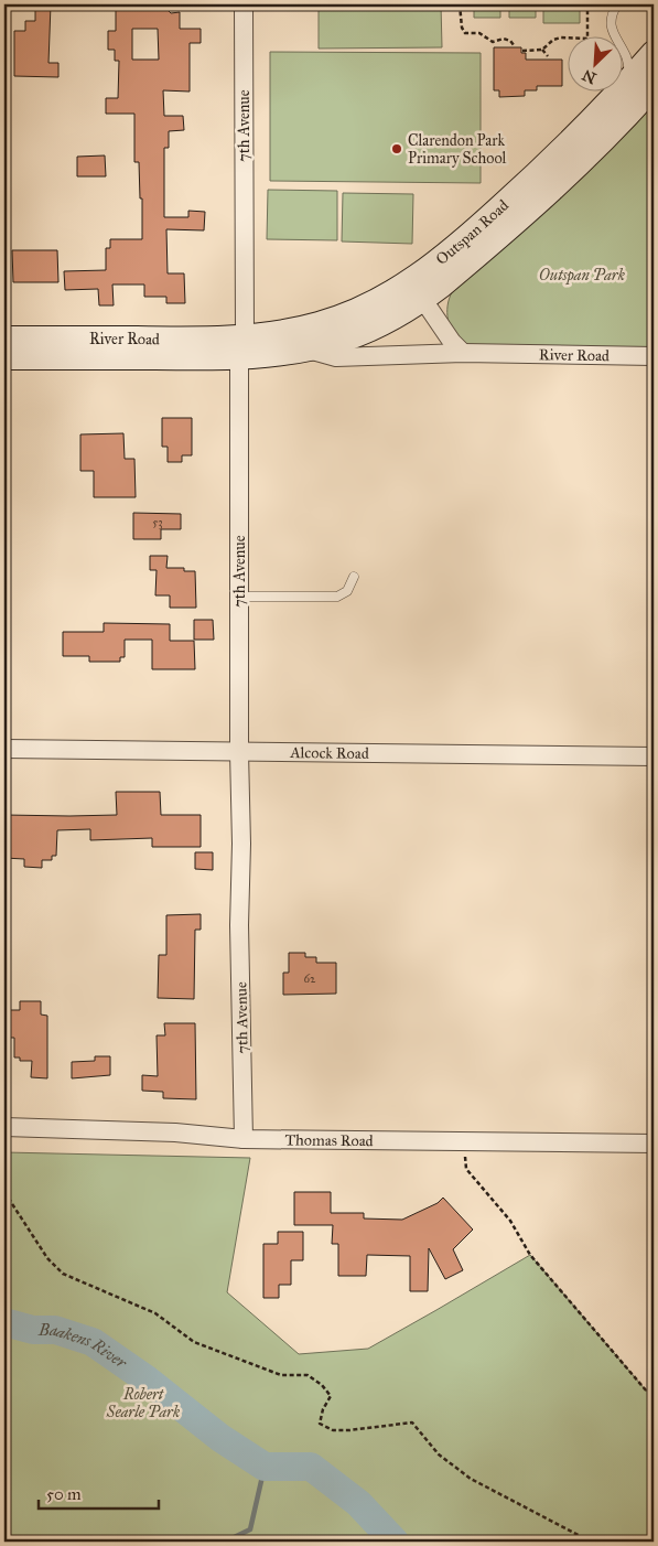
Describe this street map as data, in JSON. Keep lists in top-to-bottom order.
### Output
{
  "streets": {
    "main road": ["Outspan Road", "River Road"],
    "street": ["7th Avenue", "Alcock Road", "Thomas Road"]
  },
  "crossings": [
    ["7th Avenue", "Outspan Road"],
    ["7th Avenue", "River Road"],
    ["7th Avenue", "Alcock Road"],
    ["7th Avenue", "Thomas Road"],
    ["Outspan Road", "River Road"]
  ],
  "water": ["Baakens River"],
  "parks": ["Outspan Park", "Robert Searle Park"],
  "places": ["Clarendon Park Primary School"],
  "house_numbers": ["53", "62"],
  "scale_bar": "50 m",
  "north": "bottom left"
}
